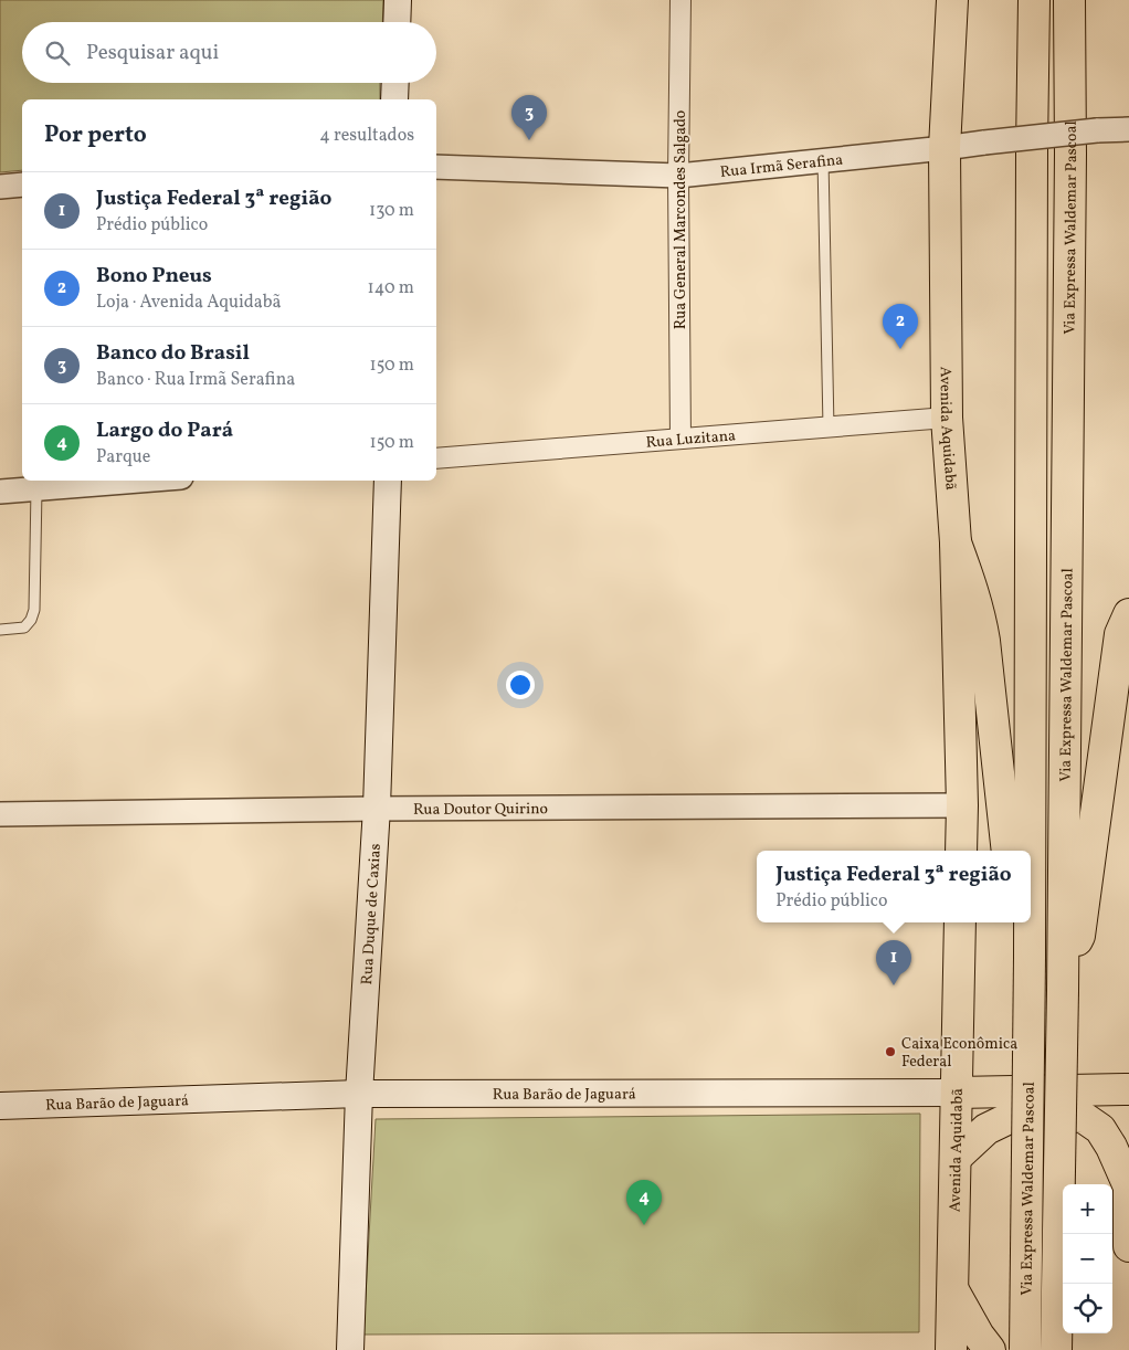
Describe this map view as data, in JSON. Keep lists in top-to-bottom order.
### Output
{
  "streets": {
    "main road": [
      "Via Expressa Waldemar Pascoal",
      "Avenida Aquidabã",
      "Rua Duque de Caxias",
      "Rua Barão de Jaguará"
    ],
    "street": [
      "Rua Irmã Serafina",
      "Rua General Marcondes Salgado",
      "Rua Luzitana",
      "Rua Doutor Quirino"
    ]
  },
  "crossings": [
    ["Rua Irmã Serafina", "Rua General Marcondes Salgado"],
    ["Rua Irmã Serafina", "Avenida Aquidabã"],
    ["Rua General Marcondes Salgado", "Rua Luzitana"],
    ["Avenida Aquidabã", "Rua Luzitana"],
    ["Avenida Aquidabã", "Rua Doutor Quirino"],
    ["Avenida Aquidabã", "Rua Barão de Jaguará"],
    ["Rua Doutor Quirino", "Rua Duque de Caxias"],
    ["Rua Duque de Caxias", "Rua Barão de Jaguará"]
  ],
  "places": ["Caixa Econômica Federal"],
  "page": {
    "search": "Pesquisar aqui",
    "pins": [
      "3",
      "2",
      "1",
      "4"
    ],
    "heading": ["Por perto", "4 resultados"],
    "list": [
      {
        "mark": "1",
        "name": "Justiça Federal 3ª região",
        "note": "Prédio público",
        "value": "130 m"
      },
      {
        "mark": "2",
        "name": "Bono Pneus",
        "note": "Loja · Avenida Aquidabã",
        "value": "140 m"
      },
      {
        "mark": "3",
        "name": "Banco do Brasil",
        "note": "Banco · Rua Irmã Serafina",
        "value": "150 m"
      },
      {
        "mark": "4",
        "name": "Largo do Pará",
        "note": "Parque",
        "value": "150 m"
      }
    ],
    "popup": ["Justiça Federal 3ª região", "Prédio público"],
    "map_buttons": ["+", "−"]
  }
}
